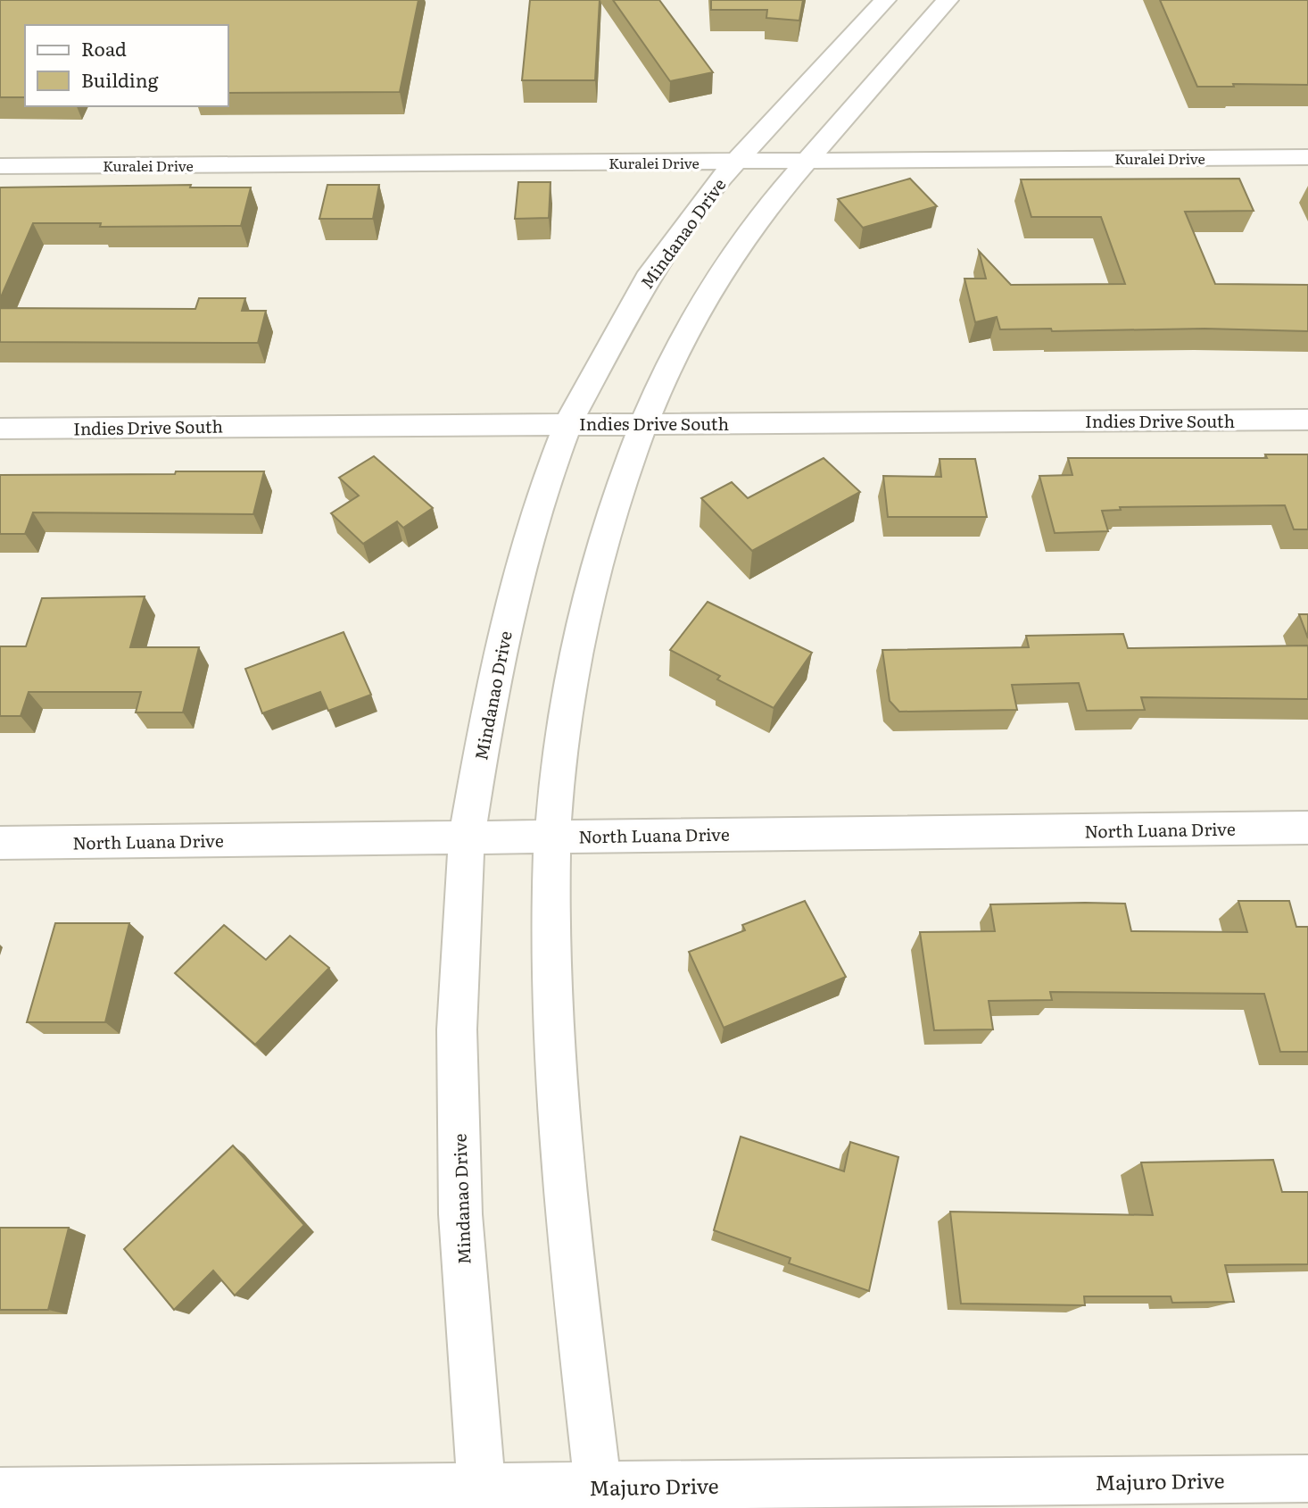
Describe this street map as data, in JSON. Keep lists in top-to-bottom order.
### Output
{
  "streets": {
    "street": [
      "Kuralei Drive",
      "Mindanao Drive",
      "Indies Drive South",
      "North Luana Drive",
      "Majuro Drive"
    ]
  },
  "crossings": [
    ["Kuralei Drive", "Mindanao Drive"],
    ["Mindanao Drive", "Indies Drive South"],
    ["Mindanao Drive", "North Luana Drive"],
    ["Mindanao Drive", "Majuro Drive"]
  ],
  "legend": ["Road", "Building"]
}
